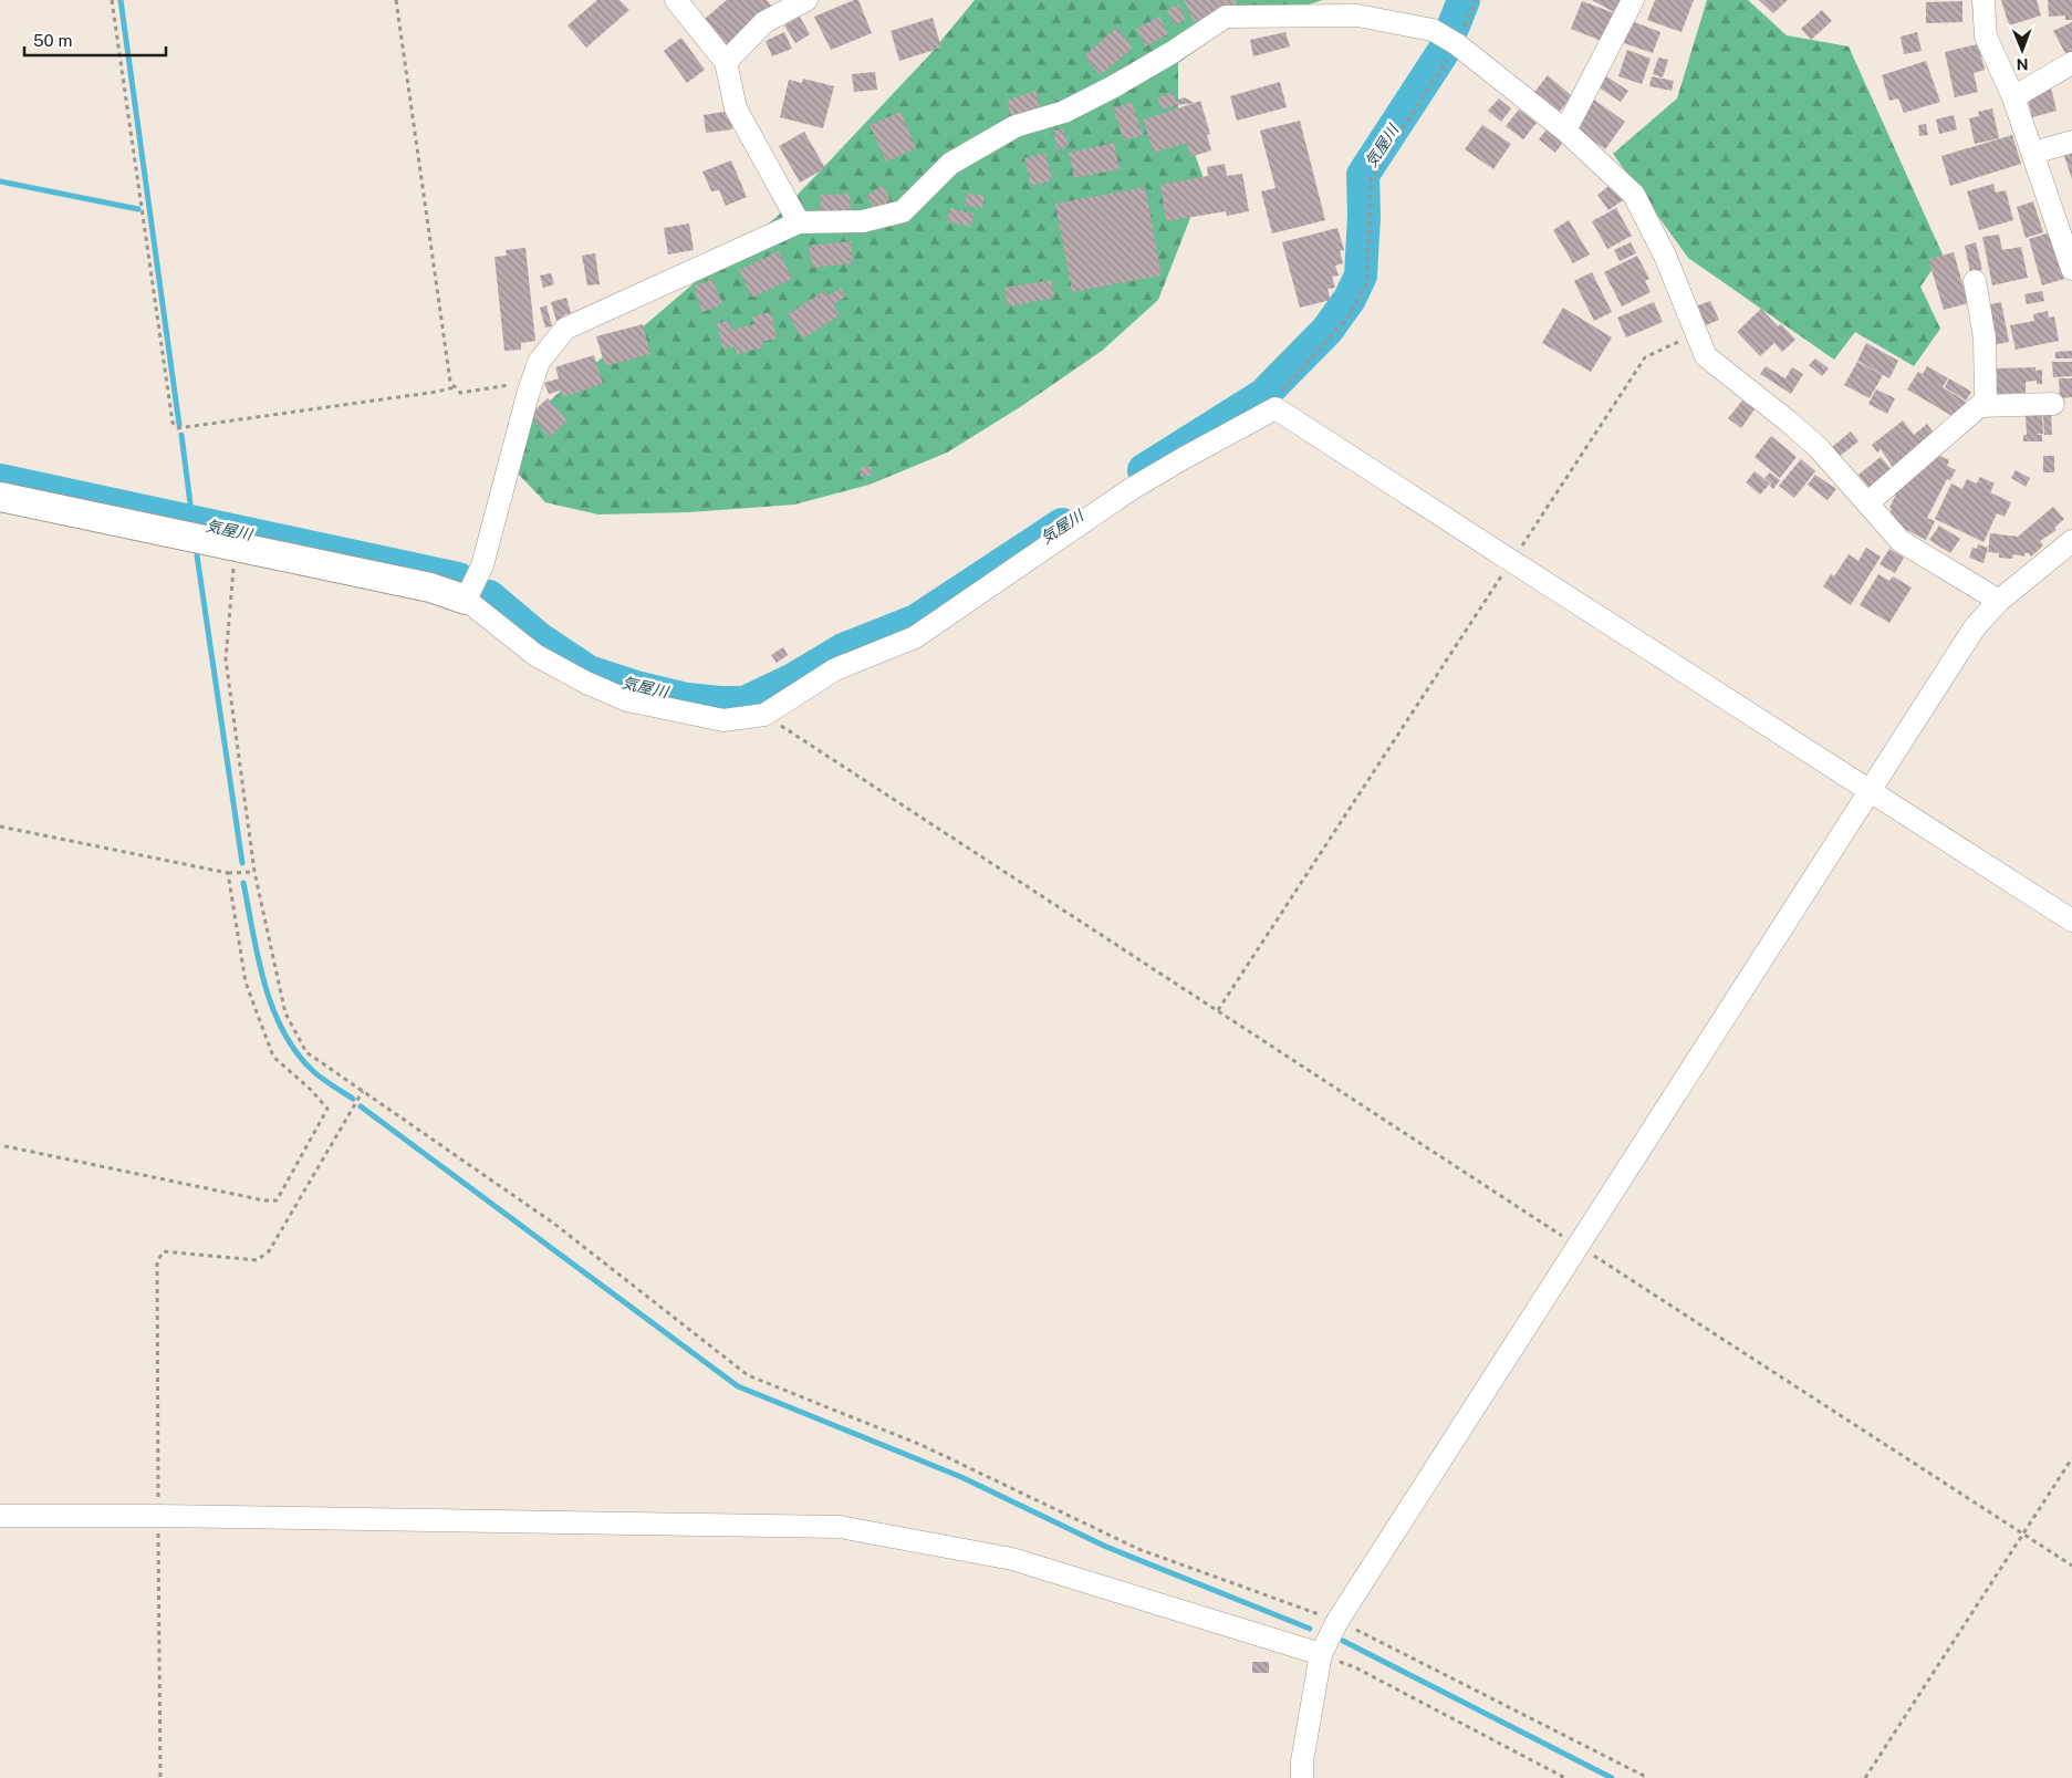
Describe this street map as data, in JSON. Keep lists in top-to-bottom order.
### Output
{
  "water": ["気屋川"],
  "scale_bar": "50 m",
  "north": "bottom"
}
